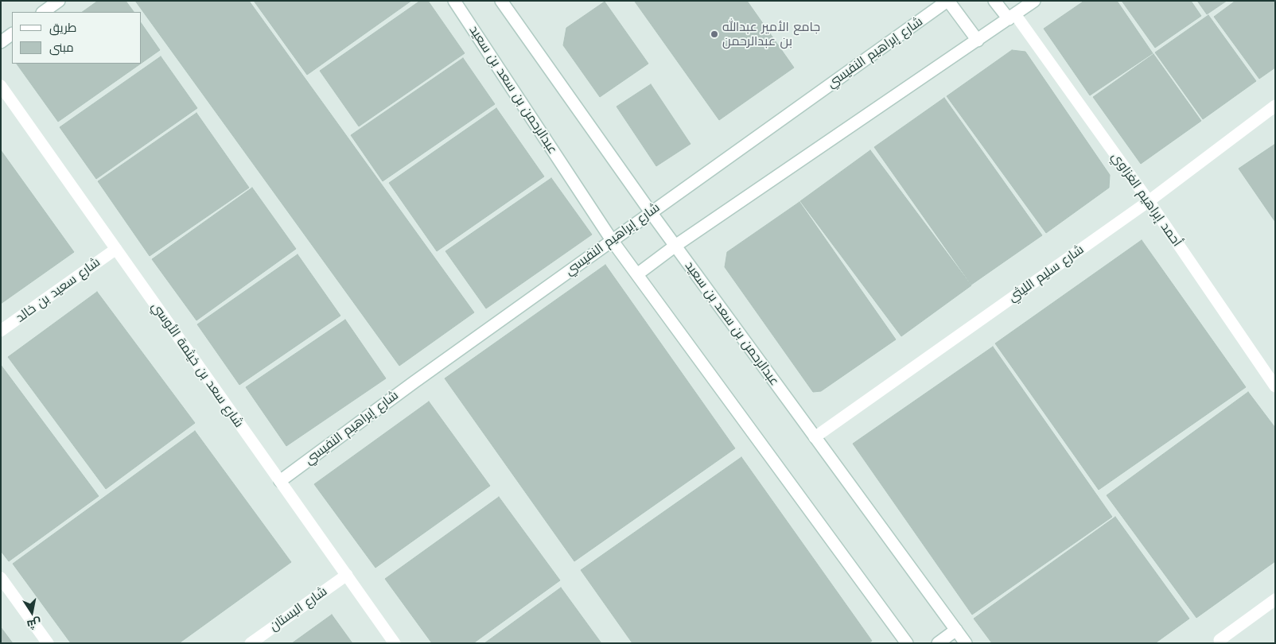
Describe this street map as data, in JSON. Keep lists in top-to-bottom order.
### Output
{
  "streets": {
    "street": [
      "شارع إبراهيم النفيسي",
      "عبدالرحمن بن سعد بن سعيد",
      "أحمد إبراهيم الغزاوي",
      "شارع سليم الليثي",
      "شارع سعيد بن خالد",
      "شارع سعد بن خيثمة الأوسي",
      "شارع البستان"
    ]
  },
  "crossings": [
    ["شارع إبراهيم النفيسي", "عبدالرحمن بن سعد بن سعيد"],
    ["شارع إبراهيم النفيسي", "شارع سعد بن خيثمة الأوسي"],
    ["عبدالرحمن بن سعد بن سعيد", "شارع سليم الليثي"],
    ["أحمد إبراهيم الغزاوي", "شارع سليم الليثي"],
    ["شارع سعيد بن خالد", "شارع سعد بن خيثمة الأوسي"],
    ["شارع سعد بن خيثمة الأوسي", "شارع البستان"]
  ],
  "places": ["جامع الأمير عبدالله بن عبدالرحمن"],
  "legend": ["طريق", "مبنى"],
  "north": "bottom"
}
